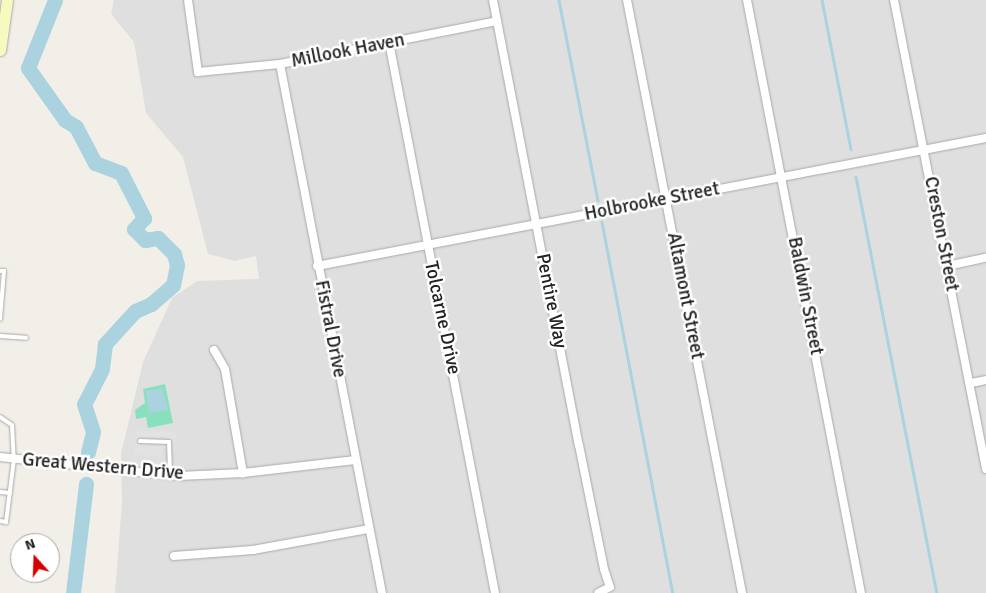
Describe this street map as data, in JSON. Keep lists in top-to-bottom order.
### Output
{
  "streets": {
    "street": [
      "Millook Haven",
      "Holbrooke Street",
      "Creston Street",
      "Altamont Street",
      "Baldwin Street",
      "Pentire Way",
      "Tolcarne Drive",
      "Fistral Drive",
      "Great Western Drive"
    ]
  },
  "crossings": [
    ["Millook Haven", "Pentire Way"],
    ["Millook Haven", "Tolcarne Drive"],
    ["Millook Haven", "Fistral Drive"],
    ["Holbrooke Street", "Creston Street"],
    ["Holbrooke Street", "Altamont Street"],
    ["Holbrooke Street", "Baldwin Street"],
    ["Holbrooke Street", "Pentire Way"],
    ["Holbrooke Street", "Tolcarne Drive"],
    ["Holbrooke Street", "Fistral Drive"],
    ["Fistral Drive", "Great Western Drive"]
  ],
  "north": "top"
}
